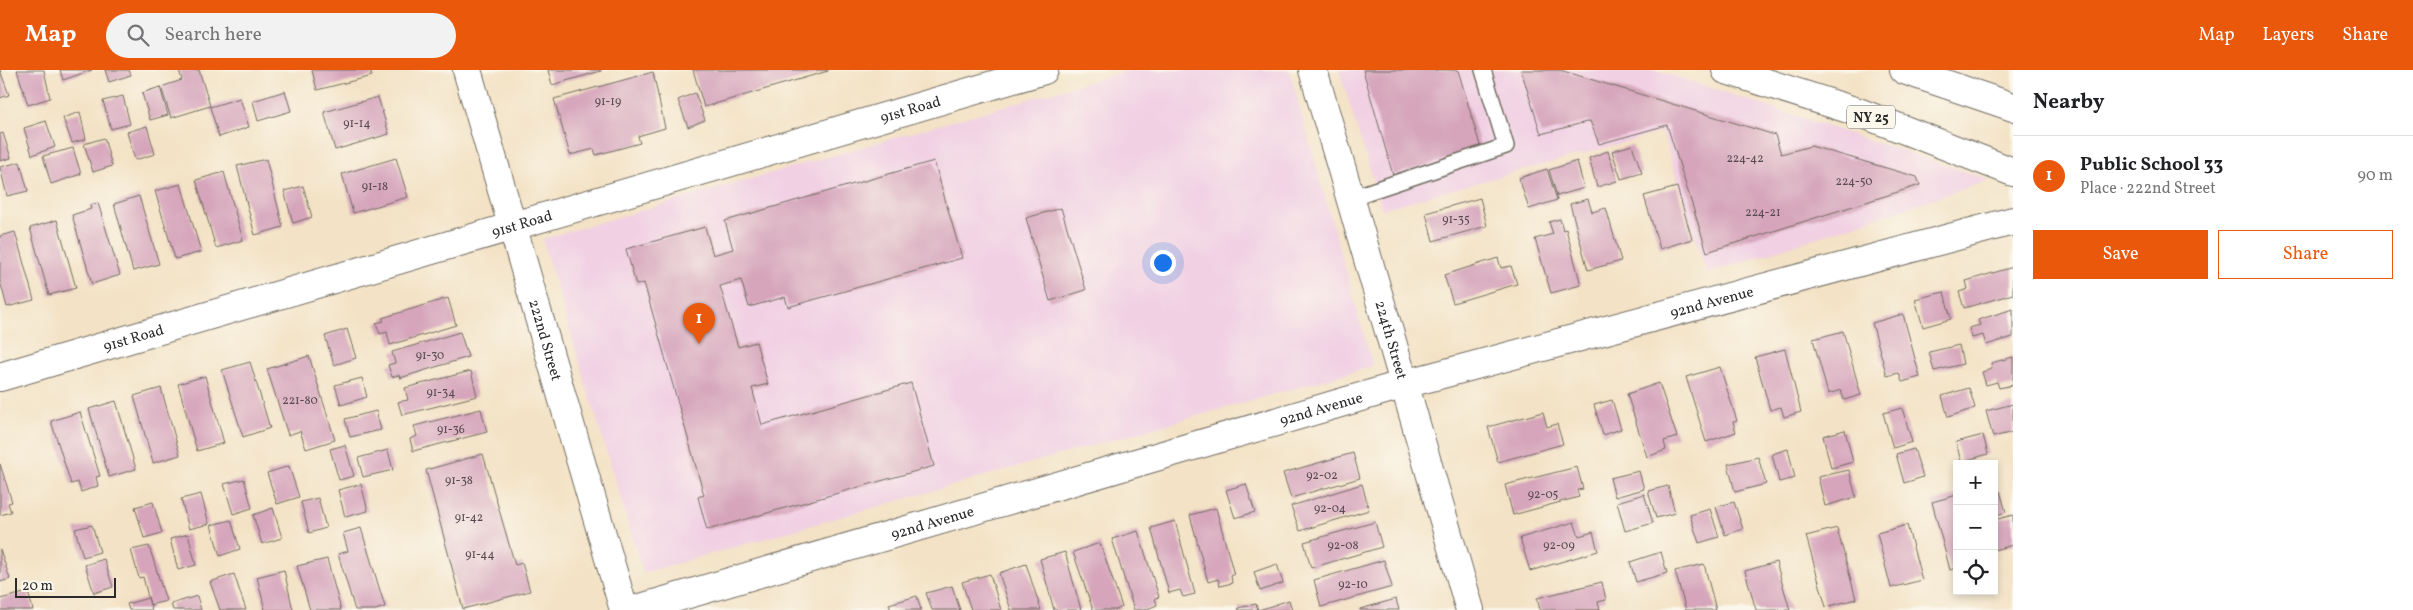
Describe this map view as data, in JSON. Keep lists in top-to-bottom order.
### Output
{
  "streets": {
    "street": [
      "91st Road",
      "NY 25",
      "92nd Avenue",
      "222nd Street",
      "224th Street"
    ]
  },
  "crossings": [
    ["91st Road", "222nd Street"],
    ["92nd Avenue", "224th Street"]
  ],
  "house_numbers": [
    "91-19",
    "91-14",
    "224-42",
    "224-50",
    "91-18",
    "224-21",
    "91-35",
    "91-30",
    "91-34",
    "221-80",
    "91-36",
    "92-02",
    "91-38",
    "92-05",
    "92-04",
    "91-42",
    "92-08",
    "92-09",
    "91-44",
    "92-10"
  ],
  "scale_bar": "20 m",
  "page": {
    "header": "Map",
    "search": "Search here",
    "nav": ["Map", "Layers", "Share"],
    "heading": "Nearby",
    "list": [
      {
        "mark": "1",
        "name": "Public School 33",
        "note": "Place · 222nd Street",
        "value": "90 m"
      }
    ],
    "buttons": ["Save", "Share"],
    "pins": "1",
    "map_buttons": ["+", "−"],
    "scale": "20 m"
  }
}
